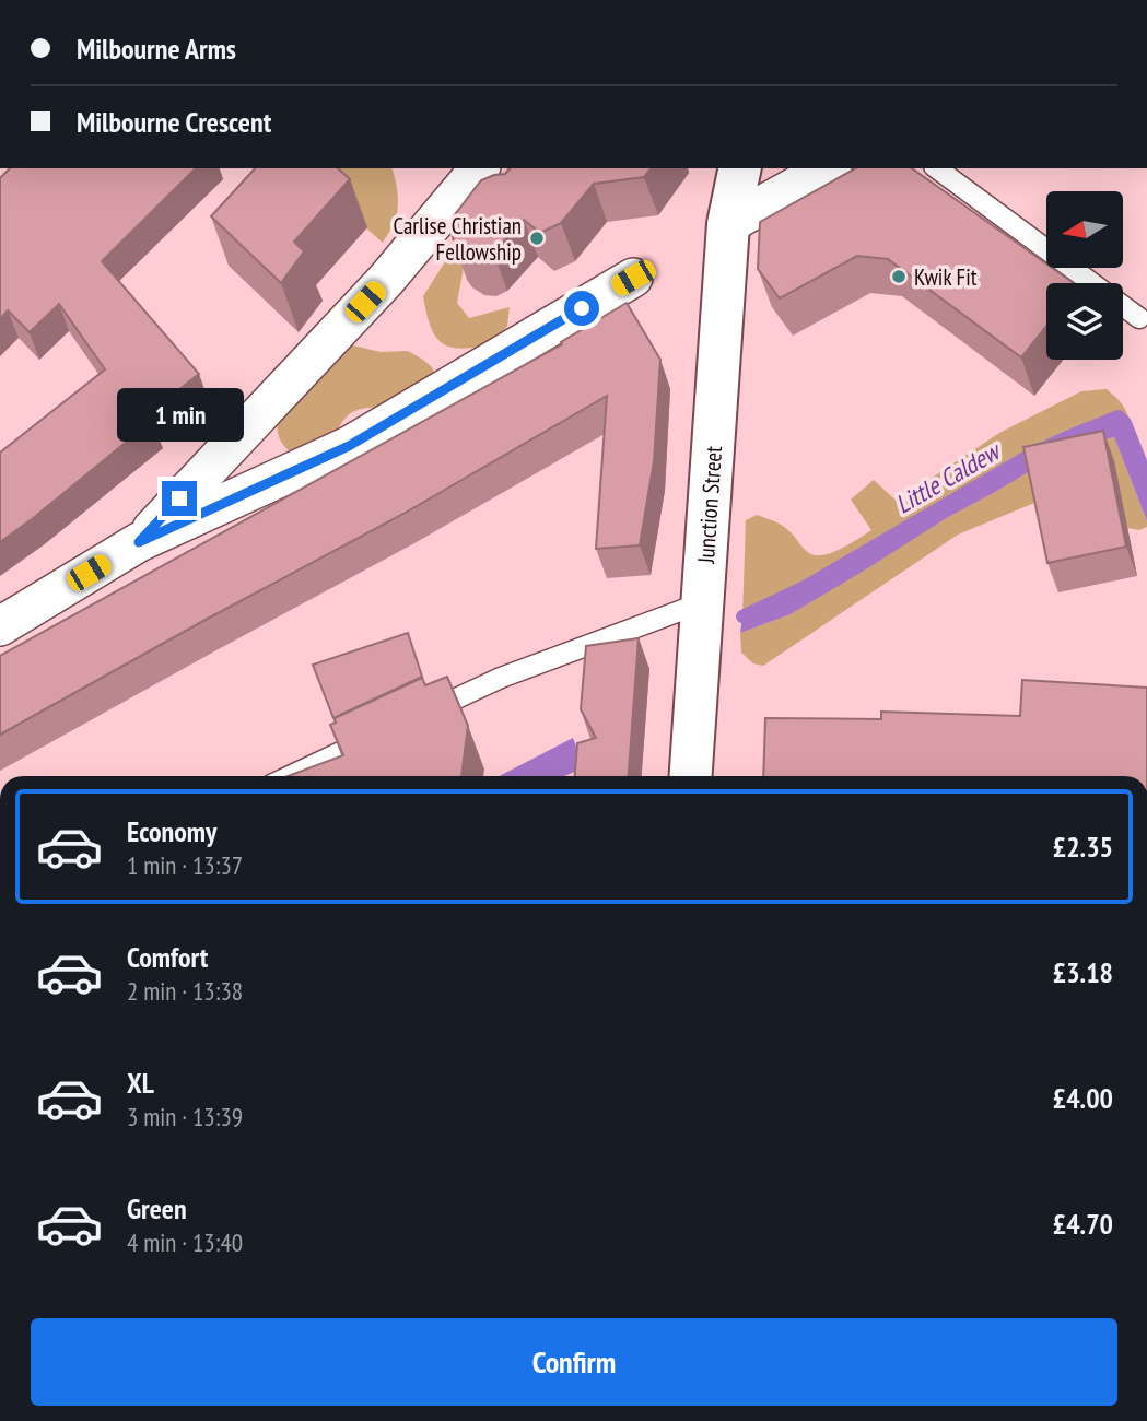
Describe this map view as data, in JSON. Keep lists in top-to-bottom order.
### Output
{
  "streets": {
    "street": ["Junction Street"]
  },
  "water": ["Little Caldew"],
  "places": ["Carlise Christian Fellowship", "Kwik Fit"],
  "north": "left",
  "page": {
    "banner": ["Milbourne Arms", "Milbourne Crescent"],
    "bubble": "1 min",
    "list": [
      {
        "name": "Economy",
        "note": "1 min · 13:37",
        "value": "£2.35"
      },
      {
        "name": "Comfort",
        "note": "2 min · 13:38",
        "value": "£3.18"
      },
      {
        "name": "XL",
        "note": "3 min · 13:39",
        "value": "£4.00"
      },
      {
        "name": "Green",
        "note": "4 min · 13:40",
        "value": "£4.70"
      }
    ],
    "buttons": "Confirm"
  }
}
